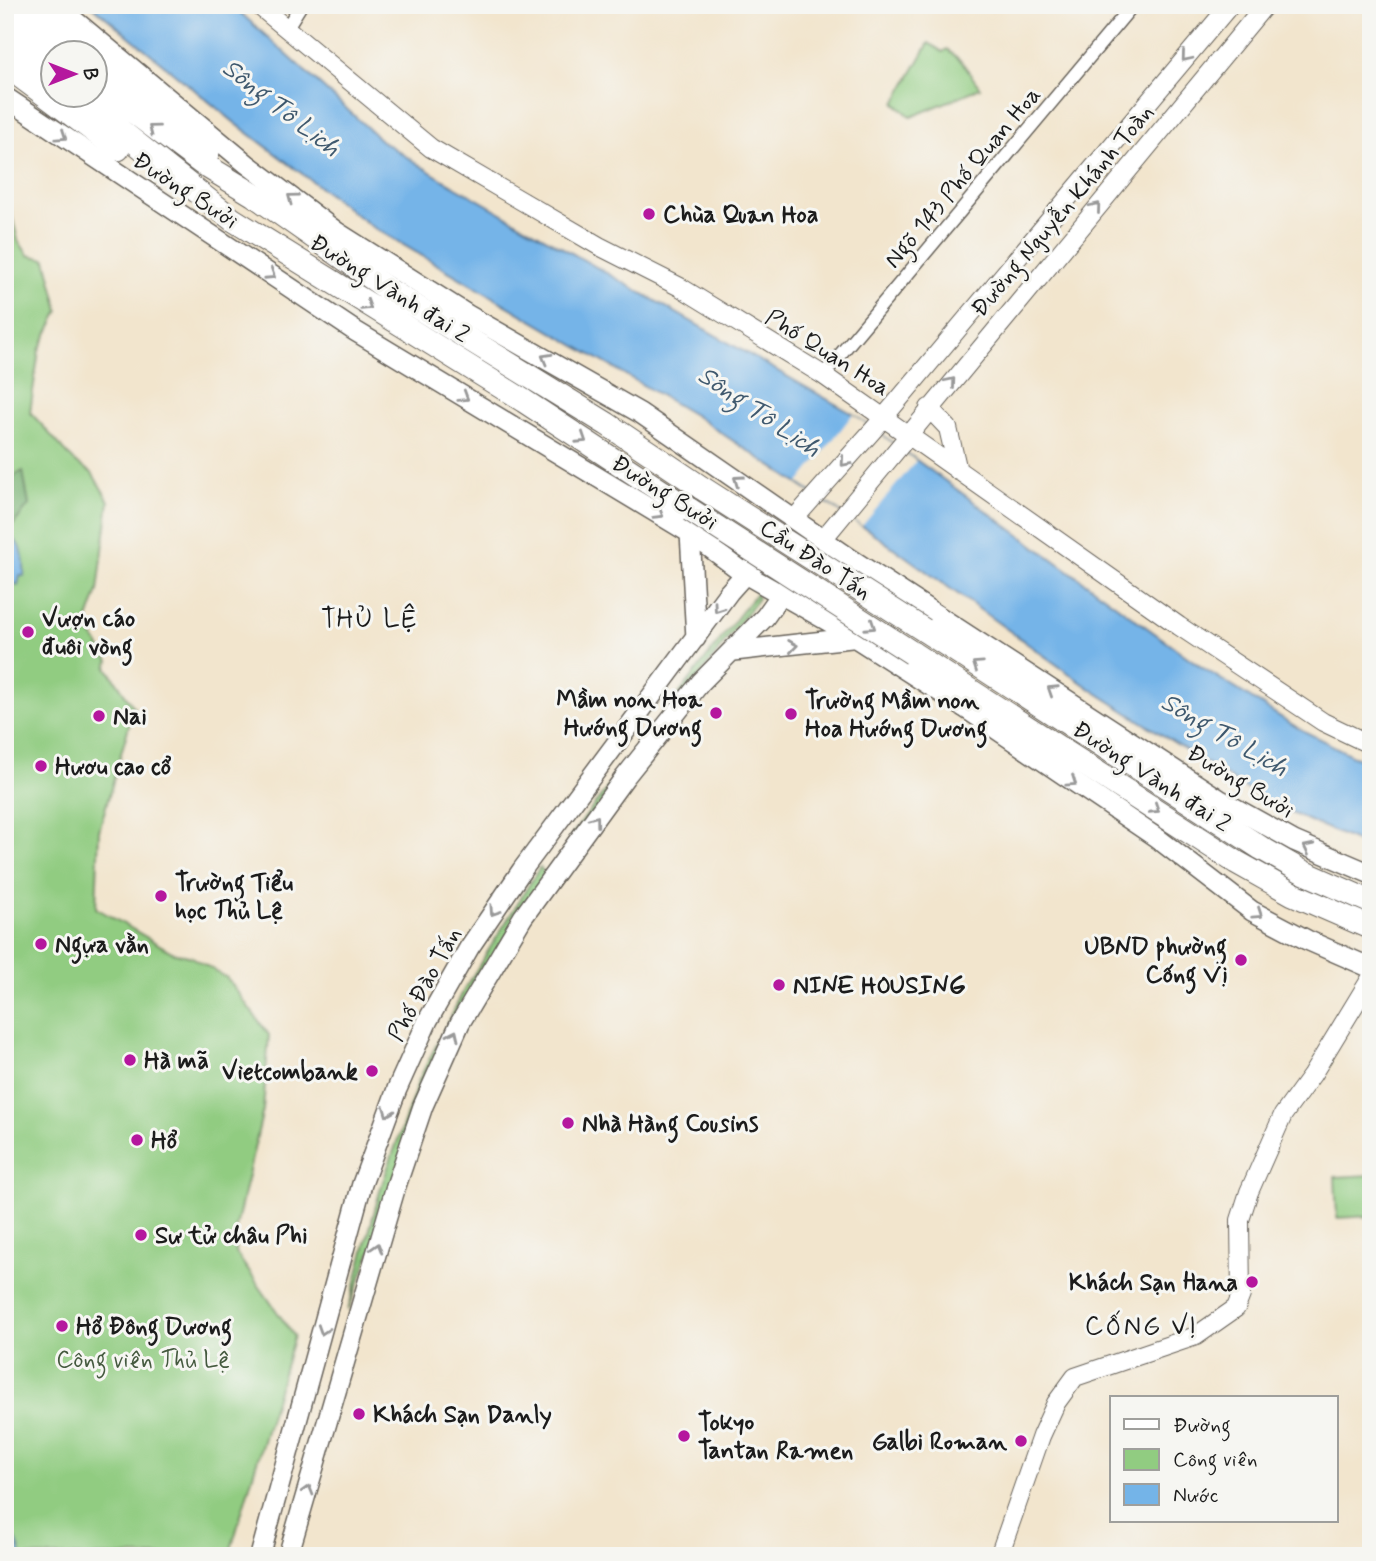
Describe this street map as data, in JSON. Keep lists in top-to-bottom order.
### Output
{
  "streets": {
    "highway": ["Đường Vành đai 2", "Cầu Đào Tấn"],
    "main road": [
      "Đường Bưởi",
      "Đường Nguyễn Khánh Toàn",
      "Phố Quan Hoa",
      "Phố Đào Tấn"
    ],
    "street": ["Ngõ 143 Phố Quan Hoa"]
  },
  "crossings": [
    ["Ngõ 143 Phố Quan Hoa", "Phố Quan Hoa"],
    ["Đường Bưởi", "Đường Nguyễn Khánh Toàn"],
    ["Đường Bưởi", "Phố Đào Tấn"],
    ["Đường Nguyễn Khánh Toàn", "Phố Quan Hoa"],
    ["Đường Nguyễn Khánh Toàn", "Phố Đào Tấn"],
    ["Đường Vành đai 2", "Cầu Đào Tấn"]
  ],
  "districts": ["THỦ LỆ", "CỐNG VỊ"],
  "water": ["Sông Tô Lịch"],
  "parks": ["Công viên Thủ Lệ"],
  "places": [
    "Chùa Quan Hoa",
    "Vượn cáo đuôi vòng",
    "Mầm non Hoa Hướng Dương",
    "Trường Mầm non Hoa Hướng Dương",
    "Nai",
    "Hươu cao cổ",
    "Trường Tiểu học Thủ Lệ",
    "Ngựa vằn",
    "UBND phường Cống Vị",
    "NINE HOUSING",
    "Hà mã",
    "Vietcombank",
    "Nhà Hàng Cousins",
    "Hổ",
    "Sư tử châu Phi",
    "Khách Sạn Hana",
    "Hổ Đông Dương",
    "Khách Sạn Danly",
    "Tokyo Tantan Ramen",
    "Galbi Roman"
  ],
  "legend": ["Đường", "Công viên", "Nước"],
  "north": "right"
}
